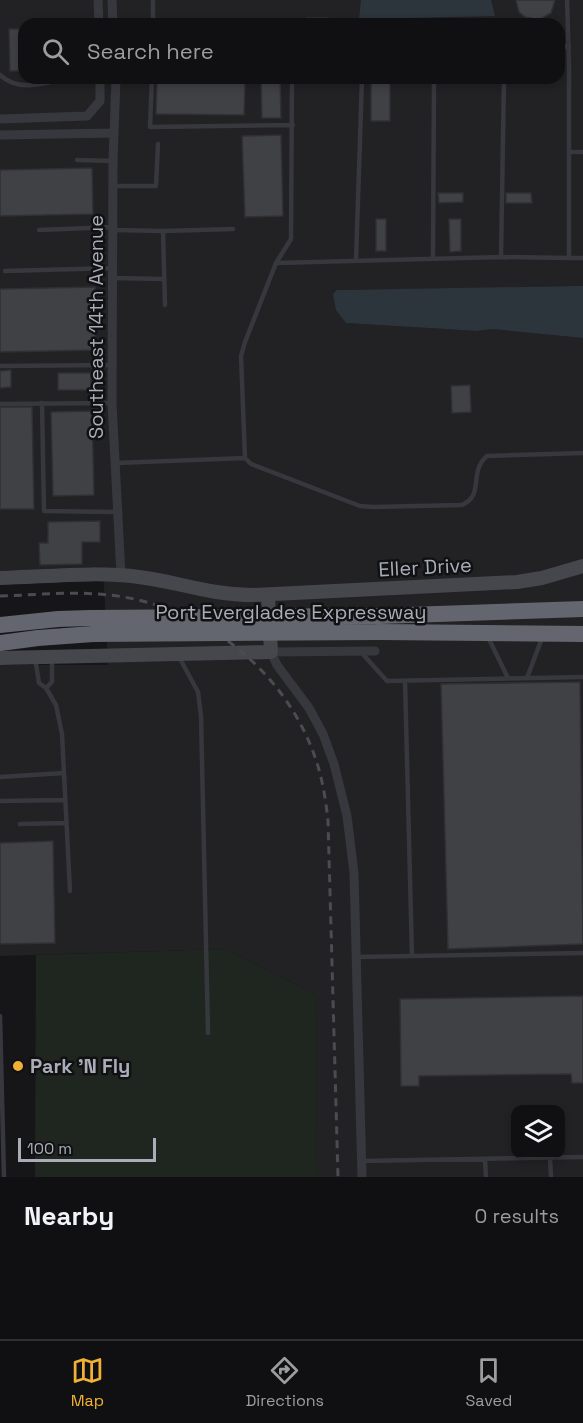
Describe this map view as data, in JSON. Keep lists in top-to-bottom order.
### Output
{
  "streets": {
    "highway": ["Port Everglades Expressway"],
    "street": ["Southeast 14th Avenue", "Eller Drive"]
  },
  "crossings": [
    ["Southeast 14th Avenue", "Eller Drive"]
  ],
  "places": ["Park 'N Fly"],
  "scale_bar": "100 m",
  "page": {
    "search": "Search here",
    "scale": "100 m",
    "heading": ["Nearby", "0 results"],
    "nav": ["Map", "Directions", "Saved"]
  }
}
